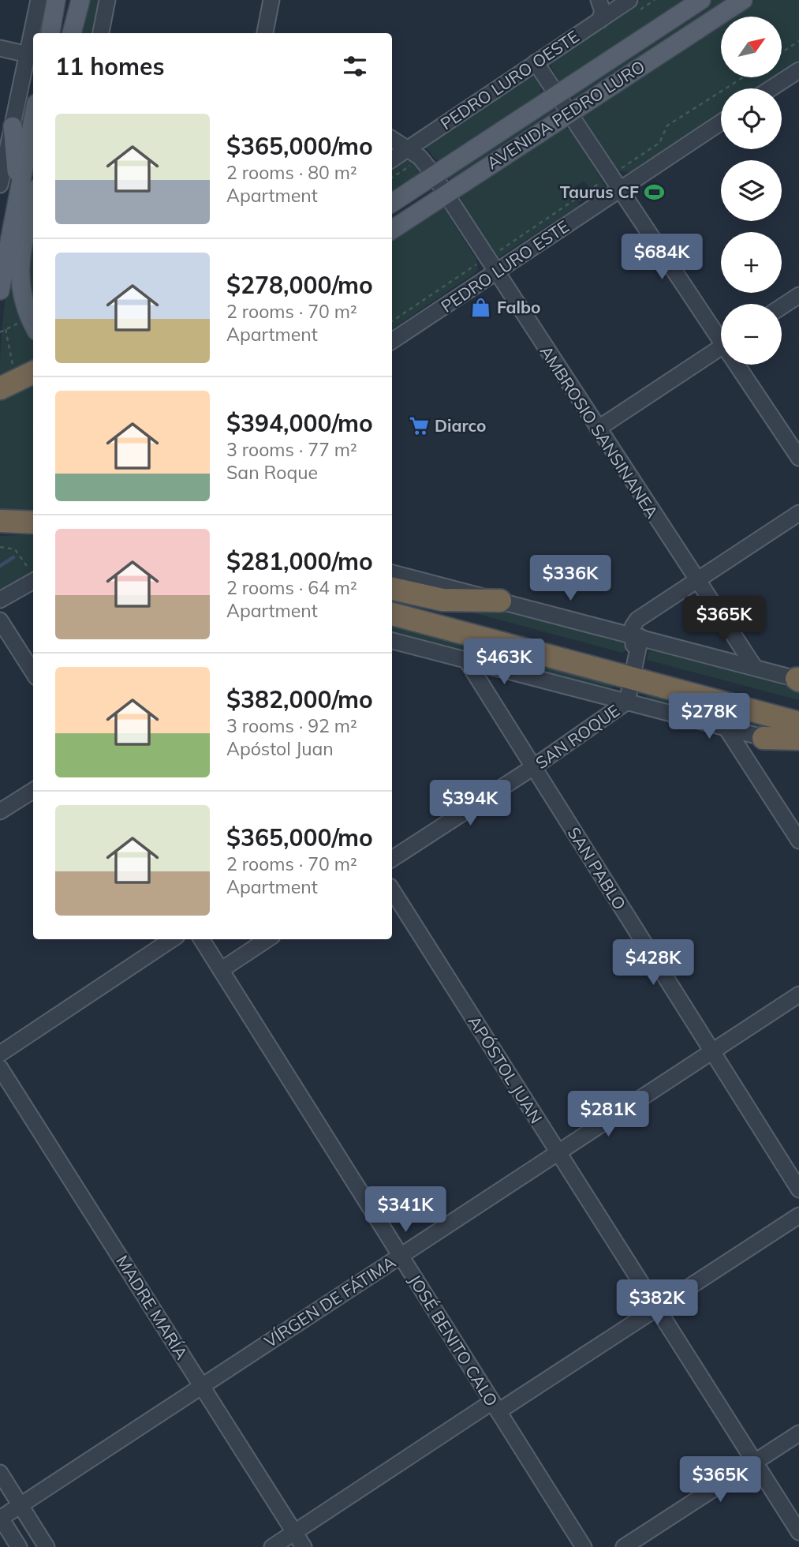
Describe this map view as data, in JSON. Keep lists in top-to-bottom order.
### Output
{
  "streets": {
    "main road": ["AVENIDA PEDRO LURO"],
    "street": [
      "PEDRO LURO OESTE",
      "PEDRO LURO ESTE",
      "AMBROSIO SANSINANEA",
      "SAN ROQUE",
      "SAN PABLO",
      "APÓSTOL JUAN",
      "VÍRGEN DE FÁTIMA",
      "MADRE MARÍA",
      "JOSÉ BENITO CALO"
    ]
  },
  "crossings": [
    ["PEDRO LURO OESTE", "AMBROSIO SANSINANEA"],
    ["AVENIDA PEDRO LURO", "AMBROSIO SANSINANEA"],
    ["PEDRO LURO ESTE", "AMBROSIO SANSINANEA"],
    ["SAN ROQUE", "SAN PABLO"],
    ["SAN PABLO", "VÍRGEN DE FÁTIMA"],
    ["APÓSTOL JUAN", "VÍRGEN DE FÁTIMA"],
    ["VÍRGEN DE FÁTIMA", "MADRE MARÍA"],
    ["VÍRGEN DE FÁTIMA", "JOSÉ BENITO CALO"]
  ],
  "places": {
    "sports": ["Taurus CF"],
    "shop": ["Falbo"],
    "supermarket": ["Diarco"]
  },
  "north": "top right",
  "page": {
    "map_buttons": ["+", "−"],
    "heading": "11 homes",
    "list": [
      {
        "name": "$365,000/mo",
        "note": "2 rooms · 80 m² · Apartment"
      },
      {
        "name": "$278,000/mo",
        "note": "2 rooms · 70 m² · Apartment"
      },
      {
        "name": "$394,000/mo",
        "note": "3 rooms · 77 m² · San Roque"
      },
      {
        "name": "$281,000/mo",
        "note": "2 rooms · 64 m² · Apartment"
      },
      {
        "name": "$382,000/mo",
        "note": "3 rooms · 92 m² · Apóstol Juan"
      },
      {
        "name": "$365,000/mo",
        "note": "2 rooms · 70 m² · Apartment"
      }
    ],
    "price": [
      "$684K",
      "$336K",
      "$365K",
      "$463K",
      "$278K",
      "$394K",
      "$428K",
      "$281K",
      "$341K",
      "$382K",
      "$365K"
    ]
  }
}
